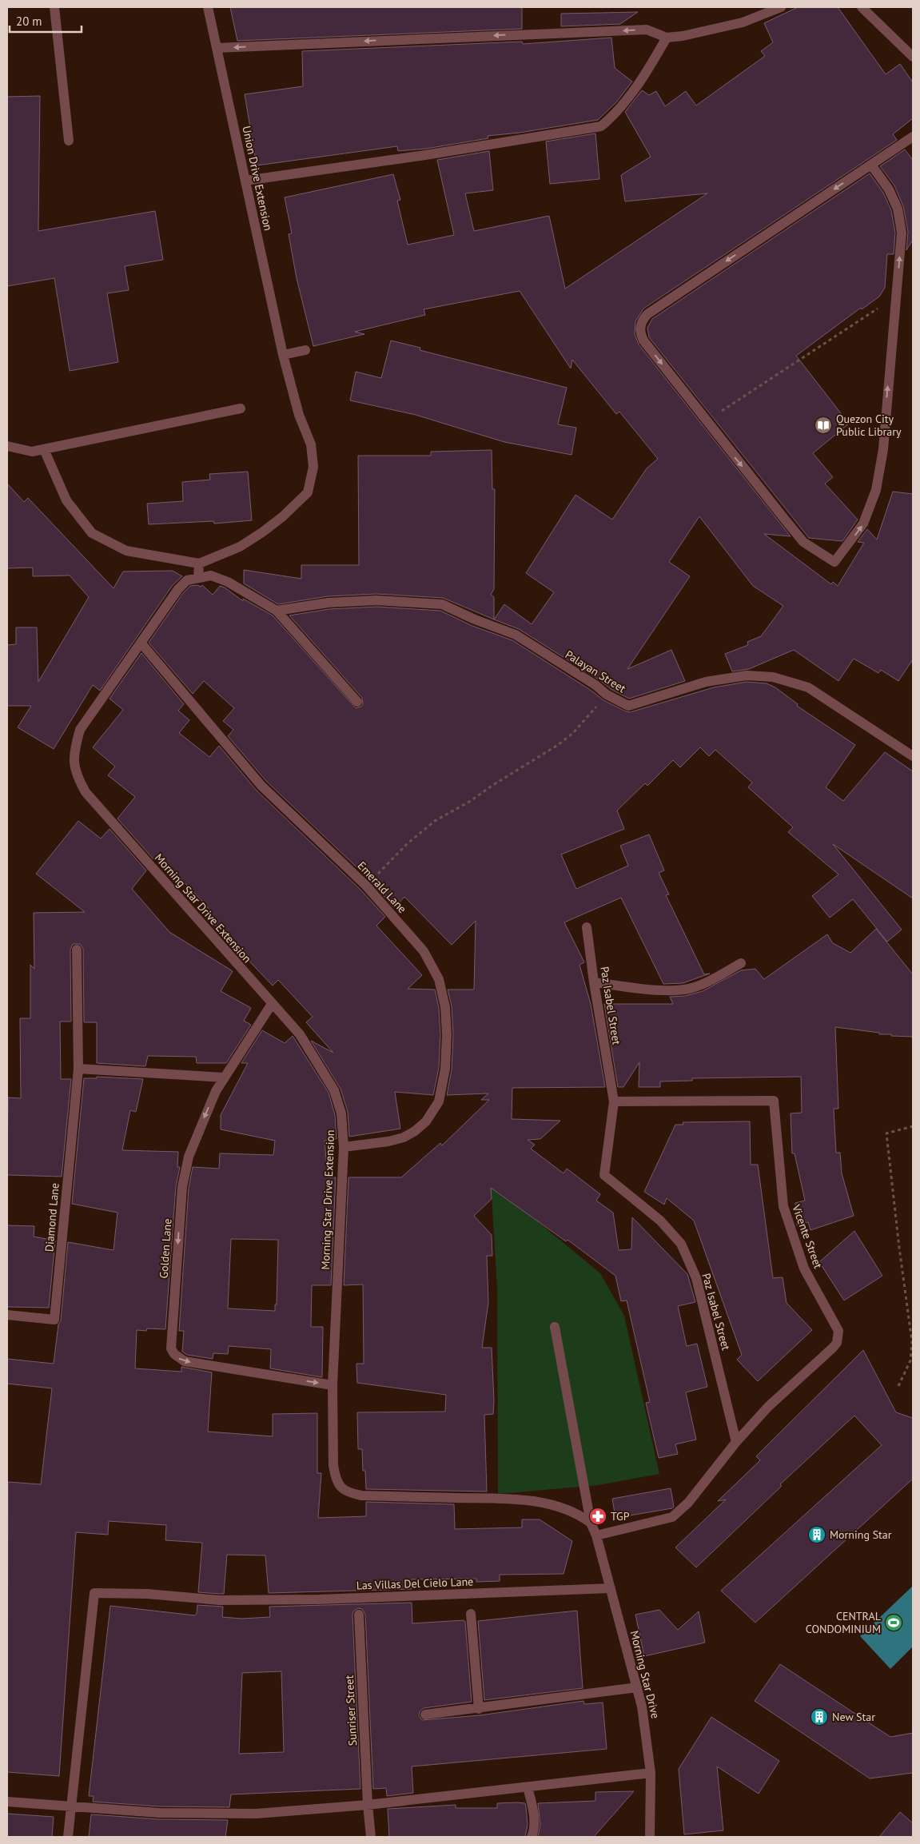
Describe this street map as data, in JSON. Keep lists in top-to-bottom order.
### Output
{
  "streets": {
    "street": [
      "Union Drive Extension",
      "Palayan Street",
      "Emerald Lane",
      "Morning Star Drive Extension",
      "Paz Isabel Street",
      "Diamond Lane",
      "Vicente Street",
      "Golden Lane",
      "Las Villas Del Cielo Lane",
      "Morning Star Drive",
      "Sunriser Street"
    ]
  },
  "crossings": [
    ["Emerald Lane", "Morning Star Drive Extension"],
    ["Morning Star Drive Extension", "Golden Lane"],
    ["Morning Star Drive Extension", "Morning Star Drive"],
    ["Paz Isabel Street", "Vicente Street"],
    ["Las Villas Del Cielo Lane", "Morning Star Drive"]
  ],
  "places": {
    "library": ["Quezon City Public Library"],
    "pharmacy": ["TGP"],
    "building": ["Morning Star", "New Star"],
    "sports": ["CENTRAL CONDOMINIUM"]
  },
  "scale_bar": "20 m"
}
